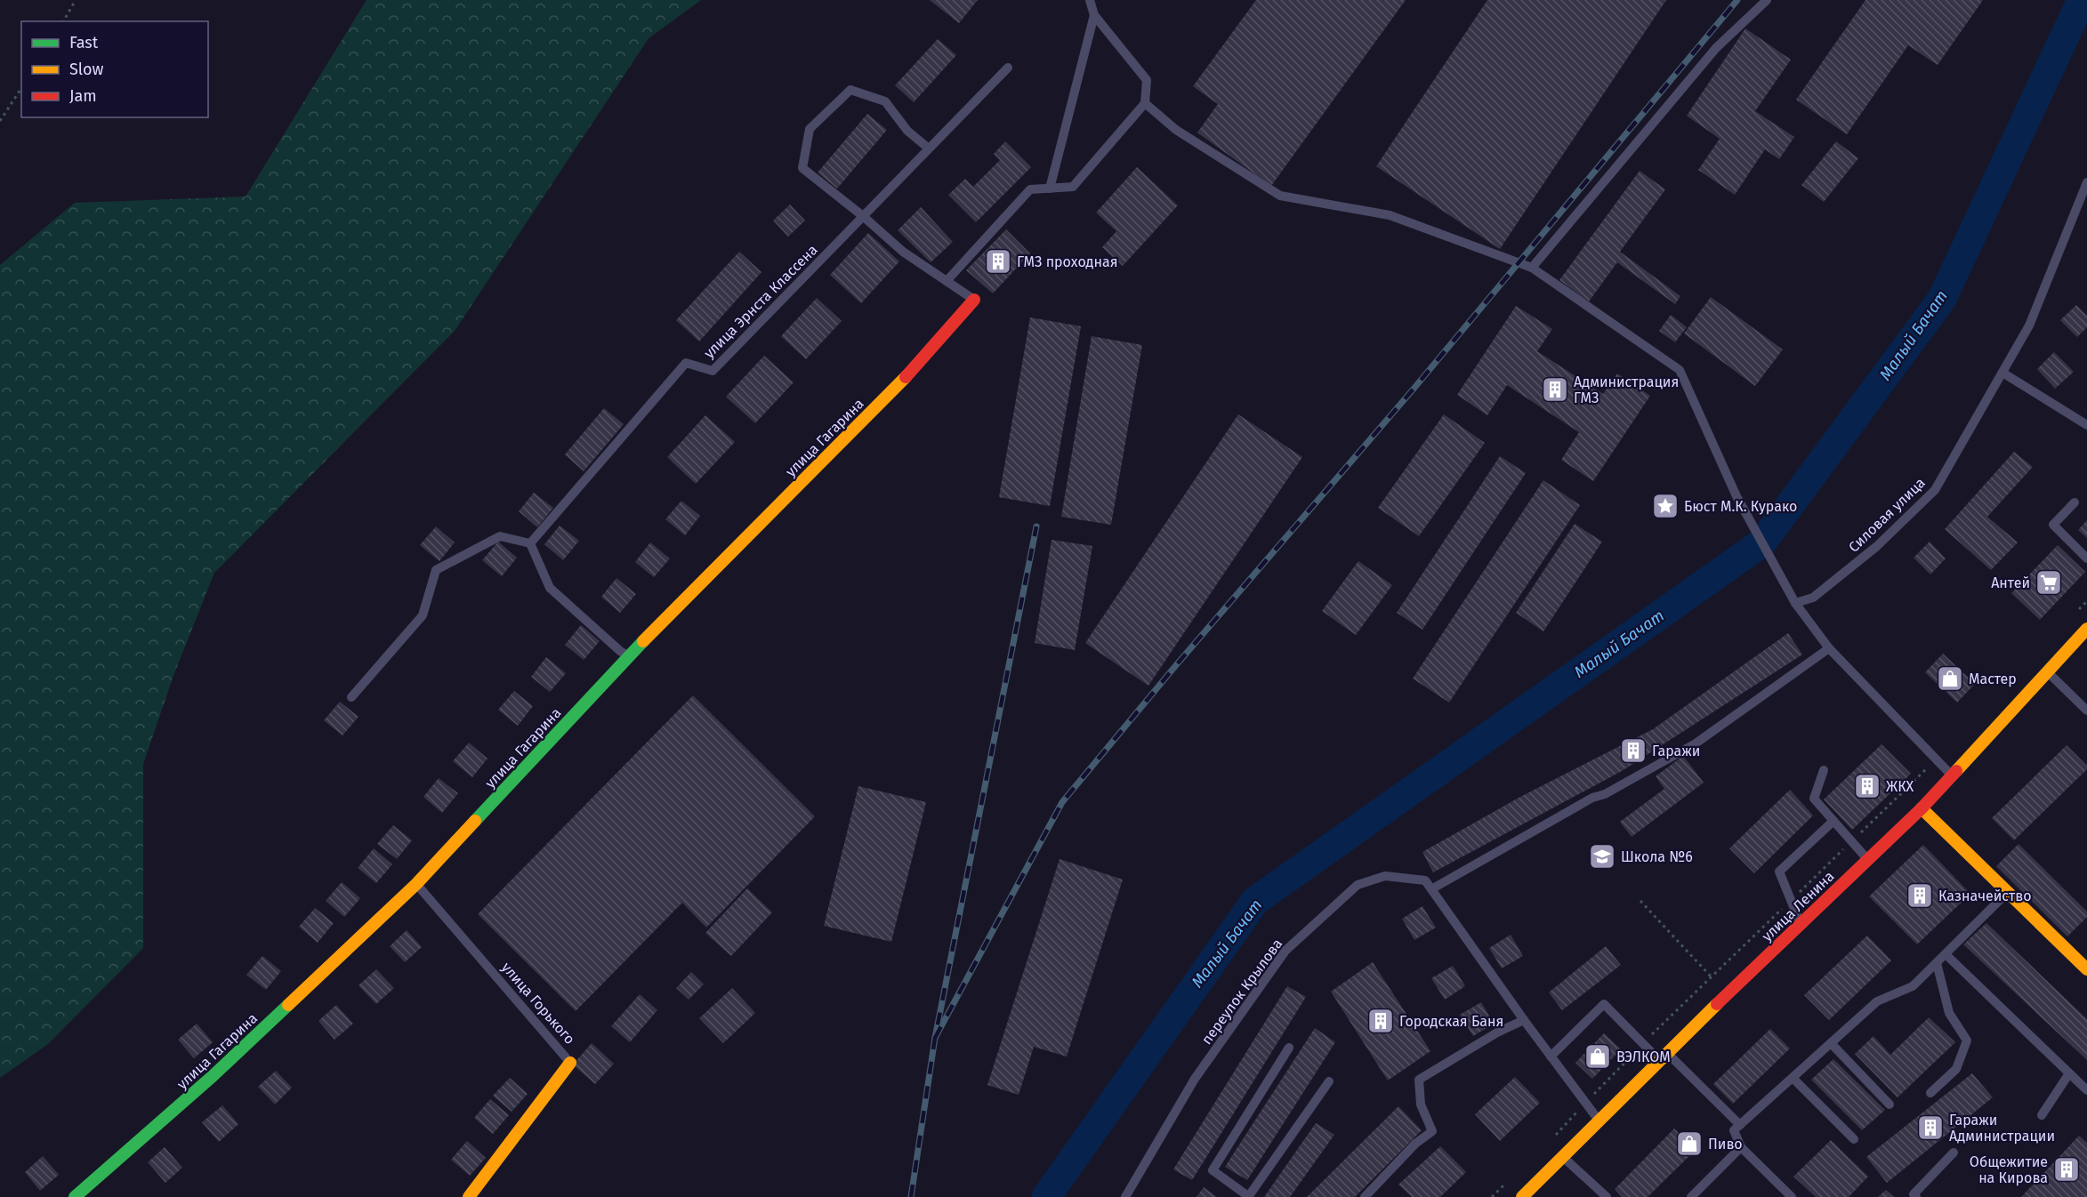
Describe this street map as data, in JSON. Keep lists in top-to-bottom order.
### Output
{
  "streets": {
    "street": ["улица Гагарина", "улица Ленина", "улица Горького"],
    "lane": ["улица Эрнста Классена", "Силовая улица", "переулок Крылова"]
  },
  "crossings": [
    ["улица Гагарина", "улица Горького"],
    ["улица Ленина", "переулок Крылова"]
  ],
  "water": ["Малый Бачат"],
  "places": {
    "building": [
      "ГМЗ проходная",
      "Администрация ГМЗ",
      "Гаражи",
      "ЖКХ",
      "Казначейство",
      "Городская Баня",
      "Гаражи Администрации",
      "Общежитие на Кирова"
    ],
    "place": ["Бюст М.К. Курако"],
    "supermarket": ["Антей"],
    "shop": ["Мастер", "ВЭЛКОМ", "Пиво"],
    "school or university": ["Школа №6"]
  },
  "legend": ["Fast", "Slow", "Jam"]
}
